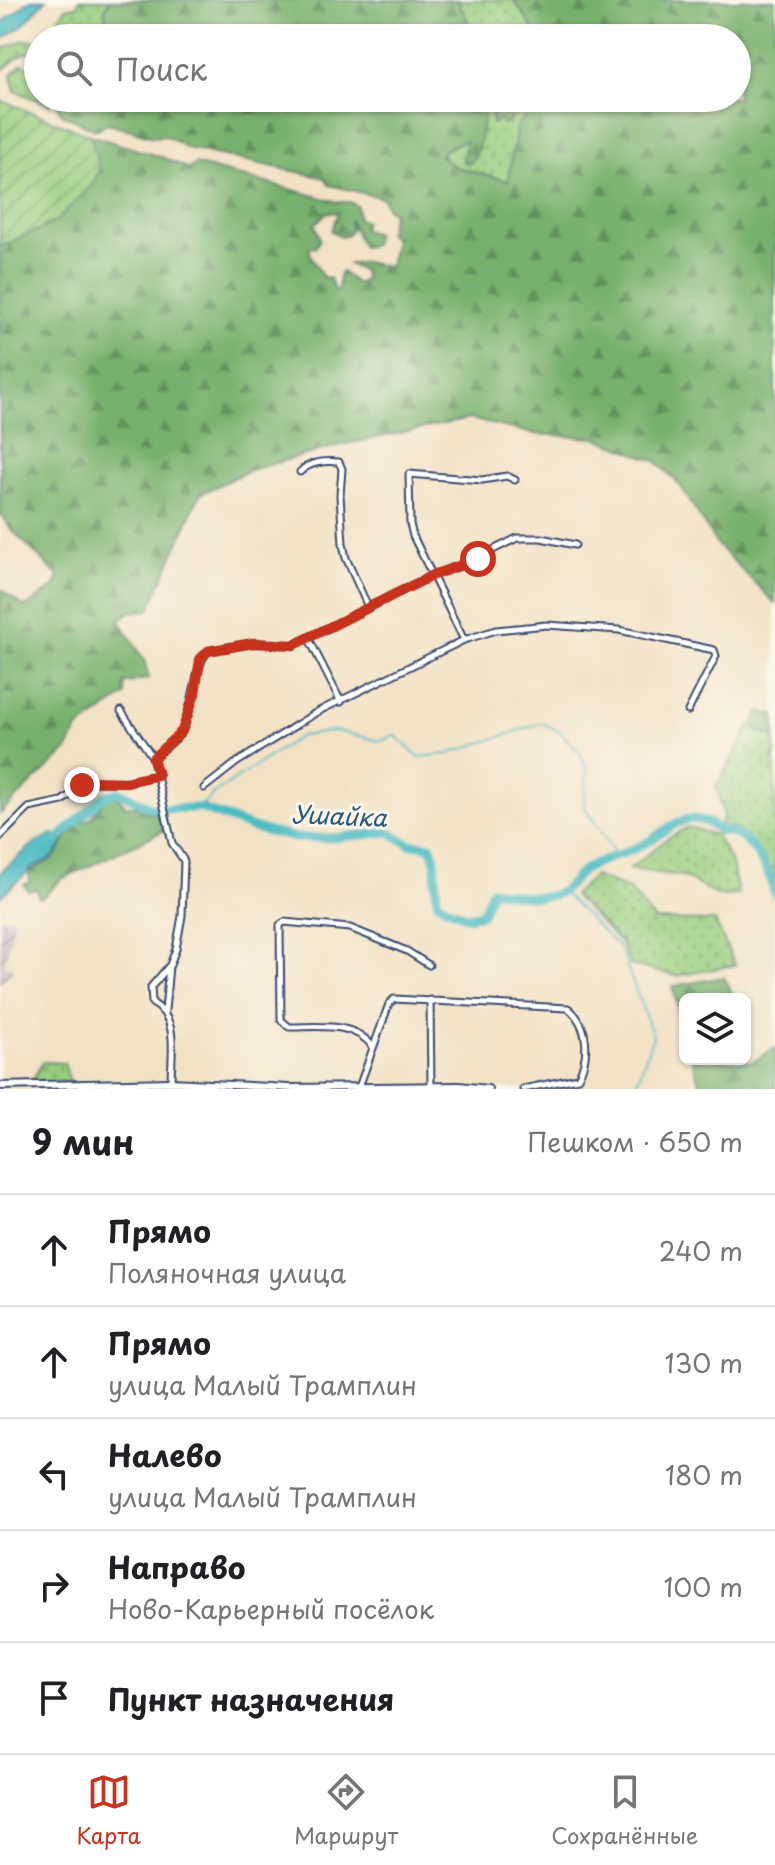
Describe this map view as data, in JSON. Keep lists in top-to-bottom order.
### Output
{
  "water": ["Ушайка"],
  "page": {
    "search": "Поиск",
    "heading": ["9 мин", "Пешком · 650 m"],
    "list": [
      ["Прямо", "Поляночная улица", "240 m"],
      ["Прямо", "улица Малый Трамплин", "130 m"],
      ["Налево", "улица Малый Трамплин", "180 m"],
      ["Направо", "Ново-Карьерный посёлок", "100 m"],
      "Пункт назначения"
    ],
    "nav": ["Карта", "Маршрут", "Сохранённые"]
  }
}
